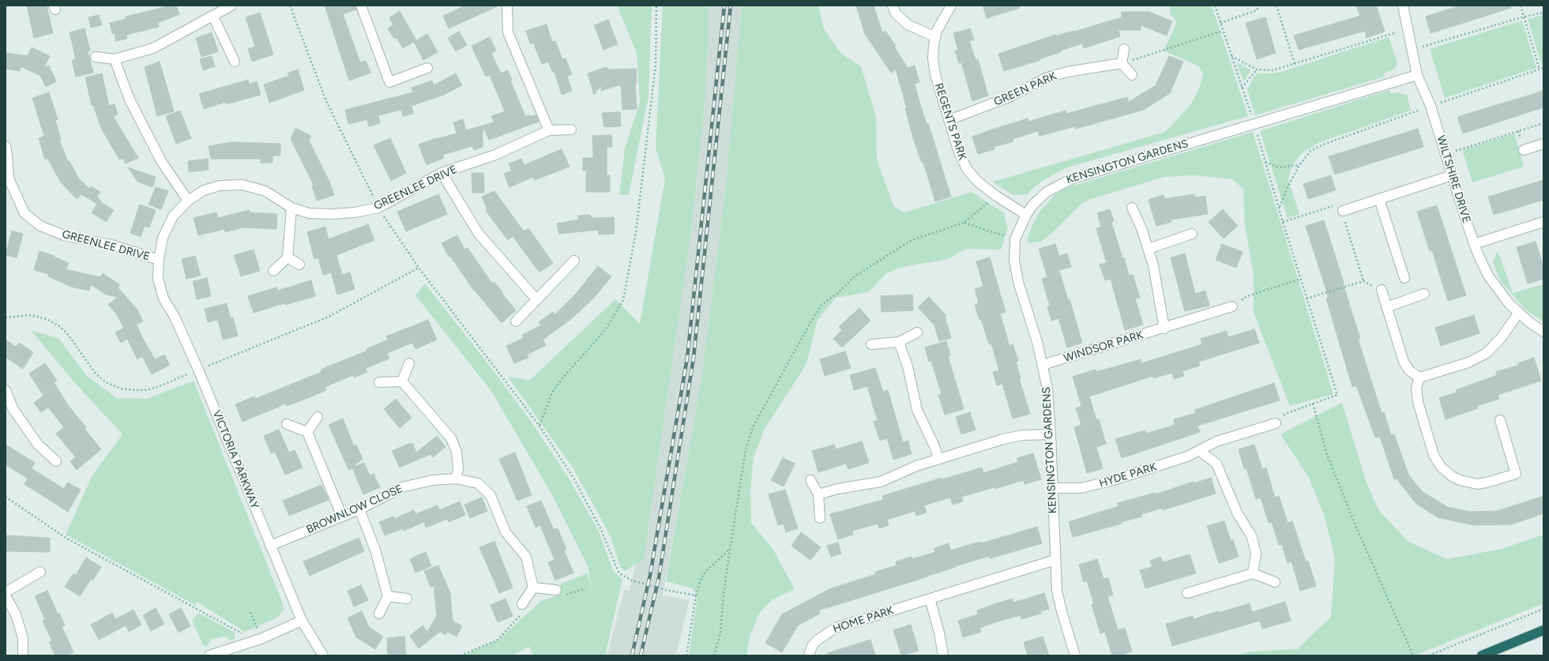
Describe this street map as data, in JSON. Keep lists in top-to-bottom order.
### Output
{
  "streets": {
    "street": [
      "GREEN PARK",
      "REGENTS PARK",
      "KENSINGTON GARDENS",
      "WILTSHIRE DRIVE",
      "GREENLEE DRIVE",
      "WINDSOR PARK",
      "VICTORIA PARKWAY",
      "HYDE PARK",
      "BROWNLOW CLOSE",
      "HOME PARK"
    ]
  },
  "crossings": [
    ["GREEN PARK", "REGENTS PARK"],
    ["REGENTS PARK", "KENSINGTON GARDENS"],
    ["KENSINGTON GARDENS", "WILTSHIRE DRIVE"],
    ["KENSINGTON GARDENS", "WINDSOR PARK"],
    ["KENSINGTON GARDENS", "HYDE PARK"],
    ["KENSINGTON GARDENS", "HOME PARK"],
    ["GREENLEE DRIVE", "VICTORIA PARKWAY"],
    ["VICTORIA PARKWAY", "BROWNLOW CLOSE"]
  ]
}
